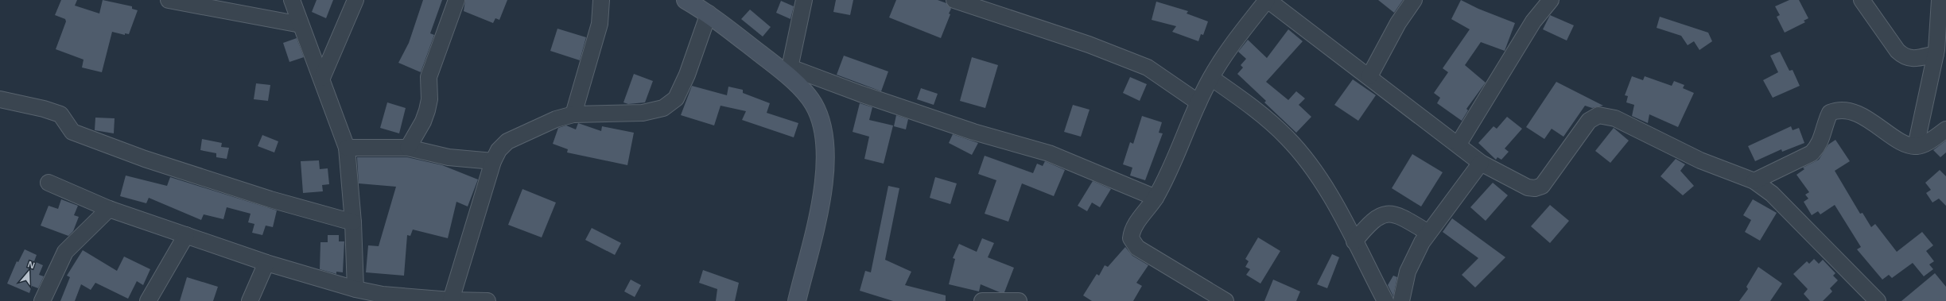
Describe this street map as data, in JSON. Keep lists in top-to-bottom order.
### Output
{
  "north": "top"
}
